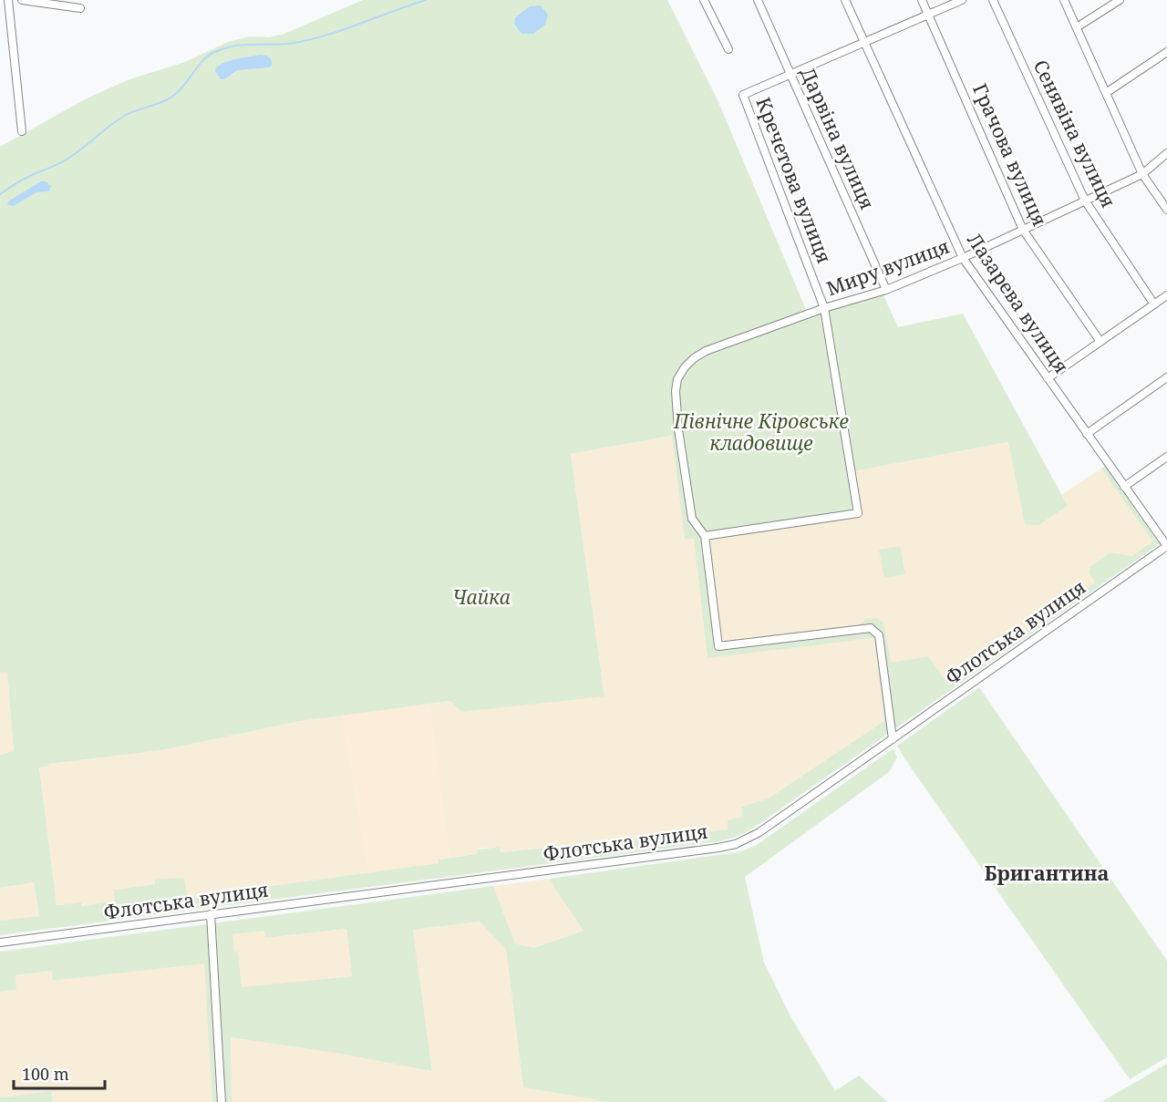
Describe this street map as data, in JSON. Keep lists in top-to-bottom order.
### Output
{
  "streets": {
    "street": [
      "Сенявіна вулиця",
      "Дарвіна вулиця",
      "Грачова вулиця",
      "Кречетова вулиця",
      "Миру вулиця",
      "Лазарева вулиця",
      "Флотська вулиця"
    ]
  },
  "crossings": [
    ["Сенявіна вулиця", "Миру вулиця"],
    ["Дарвіна вулиця", "Кречетова вулиця"],
    ["Дарвіна вулиця", "Миру вулиця"],
    ["Грачова вулиця", "Миру вулиця"],
    ["Кречетова вулиця", "Миру вулиця"],
    ["Миру вулиця", "Лазарева вулиця"],
    ["Лазарева вулиця", "Флотська вулиця"]
  ],
  "districts": ["Бригантина"],
  "parks": ["Північне Кіровське кладовище", "Чайка"],
  "scale_bar": "100 m"
}
